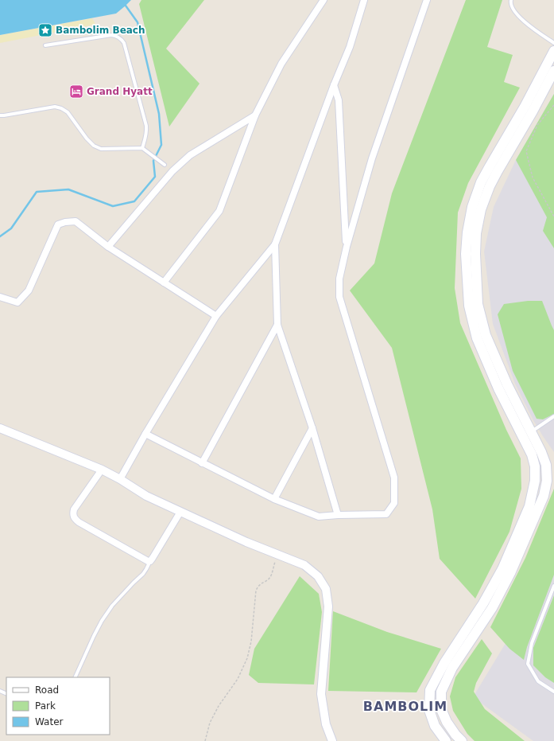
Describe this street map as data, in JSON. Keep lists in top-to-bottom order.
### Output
{
  "districts": ["BAMBOLIM"],
  "places": {
    "place": ["Bambolim Beach"],
    "hotel": ["Grand Hyatt"]
  },
  "legend": ["Road", "Park", "Water"]
}
